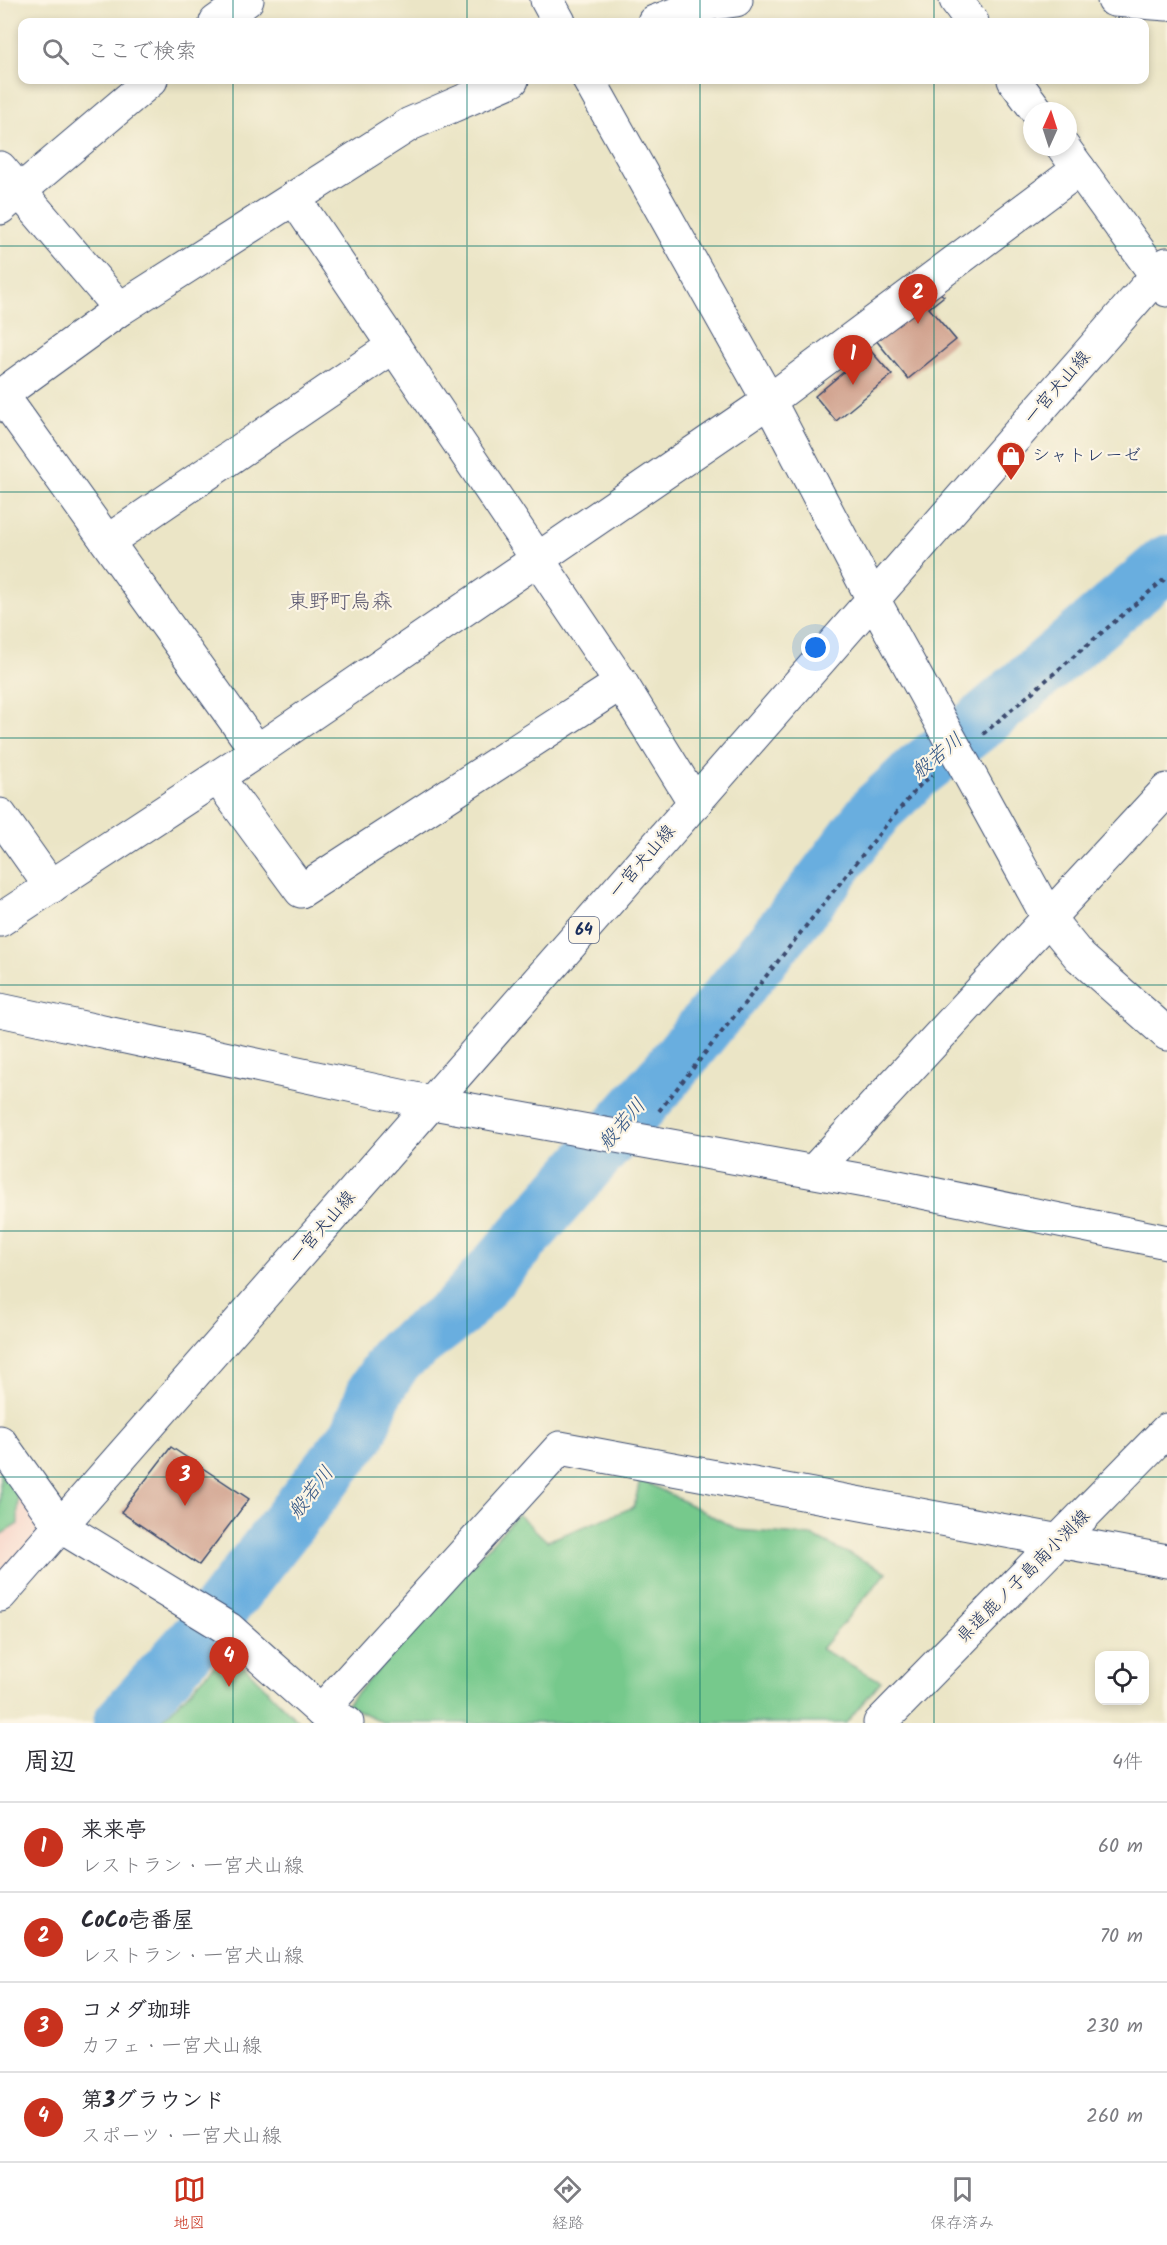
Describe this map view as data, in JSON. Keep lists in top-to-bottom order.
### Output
{
  "streets": {
    "street": ["一宮犬山線", "64", "県道鹿ノ子島南小渕線"]
  },
  "districts": ["東野町烏森"],
  "water": ["般若川"],
  "places": {
    "shop": ["シャトレーゼ"]
  },
  "north": "top",
  "page": {
    "search": "ここで検索",
    "pins": [
      "2",
      "1",
      "3",
      "4"
    ],
    "heading": ["周辺", "4件"],
    "list": [
      {
        "mark": "1",
        "name": "来来亭",
        "note": "レストラン · 一宮犬山線",
        "value": "60 m"
      },
      {
        "mark": "2",
        "name": "CoCo壱番屋",
        "note": "レストラン · 一宮犬山線",
        "value": "70 m"
      },
      {
        "mark": "3",
        "name": "コメダ珈琲",
        "note": "カフェ · 一宮犬山線",
        "value": "230 m"
      },
      {
        "mark": "4",
        "name": "第3グラウンド",
        "note": "スポーツ · 一宮犬山線",
        "value": "260 m"
      }
    ],
    "nav": ["地図", "経路", "保存済み"]
  }
}
